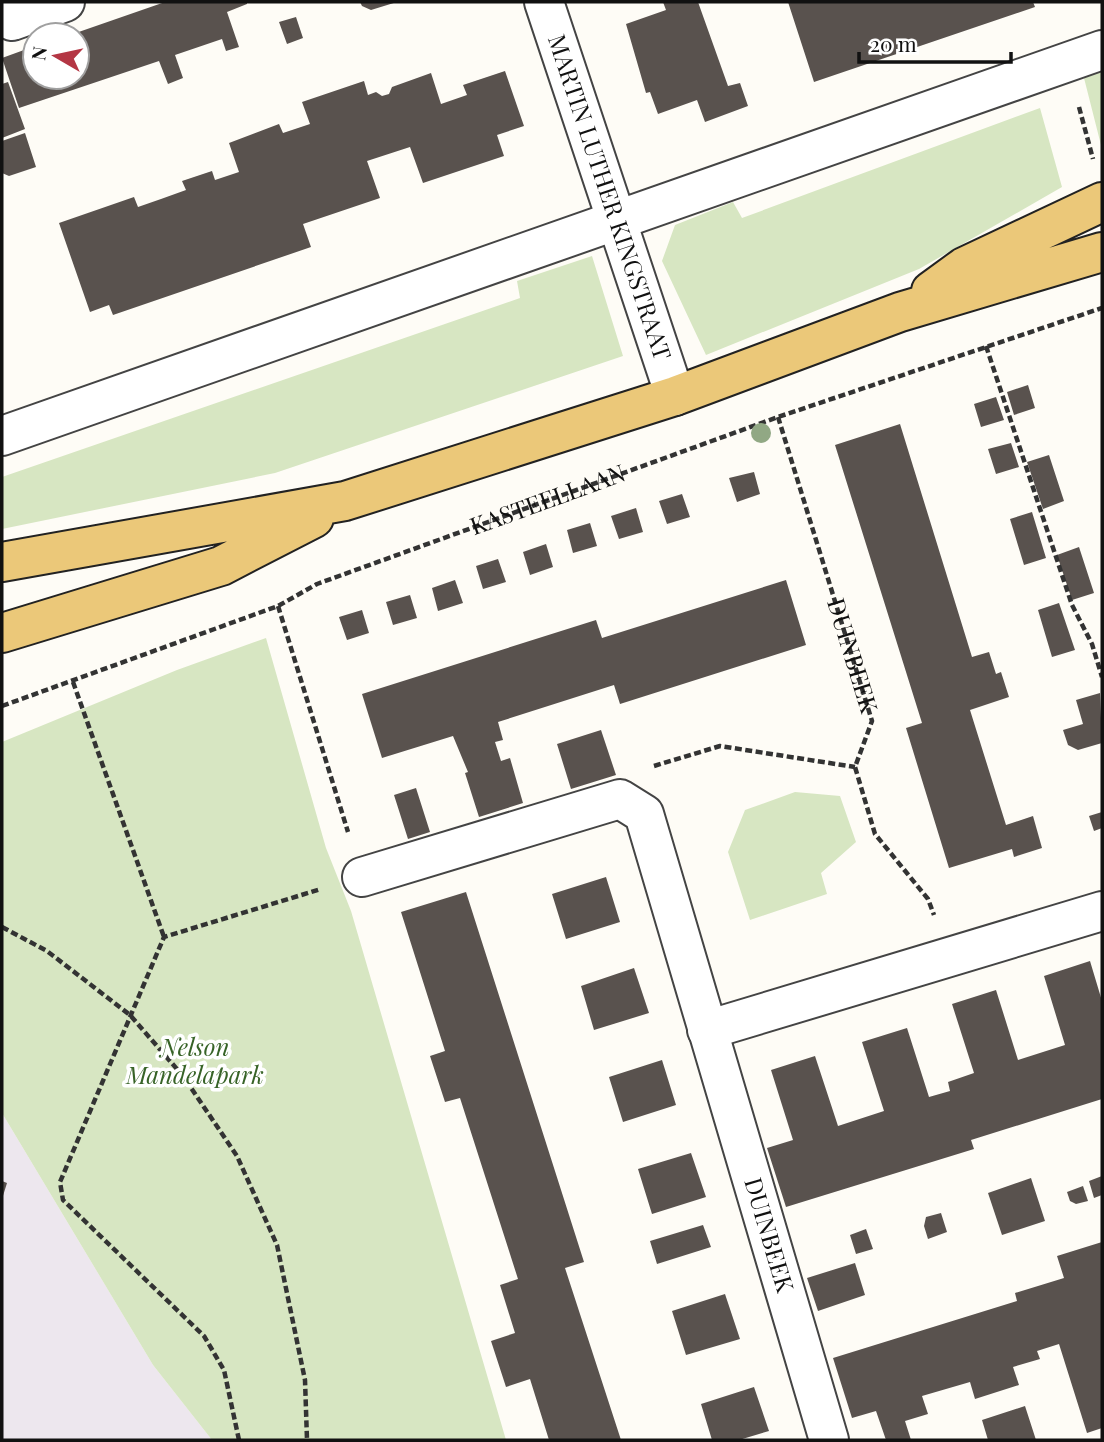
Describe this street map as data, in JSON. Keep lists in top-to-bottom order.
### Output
{
  "streets": {
    "street": ["MARTIN LUTHER KINGSTRAAT", "DUINBEEK"],
    "path": ["KASTEELLAAN"]
  },
  "crossings": [
    ["KASTEELLAAN", "DUINBEEK"]
  ],
  "parks": ["Nelson Mandelapark"],
  "scale_bar": "20 m",
  "north": "left"
}
